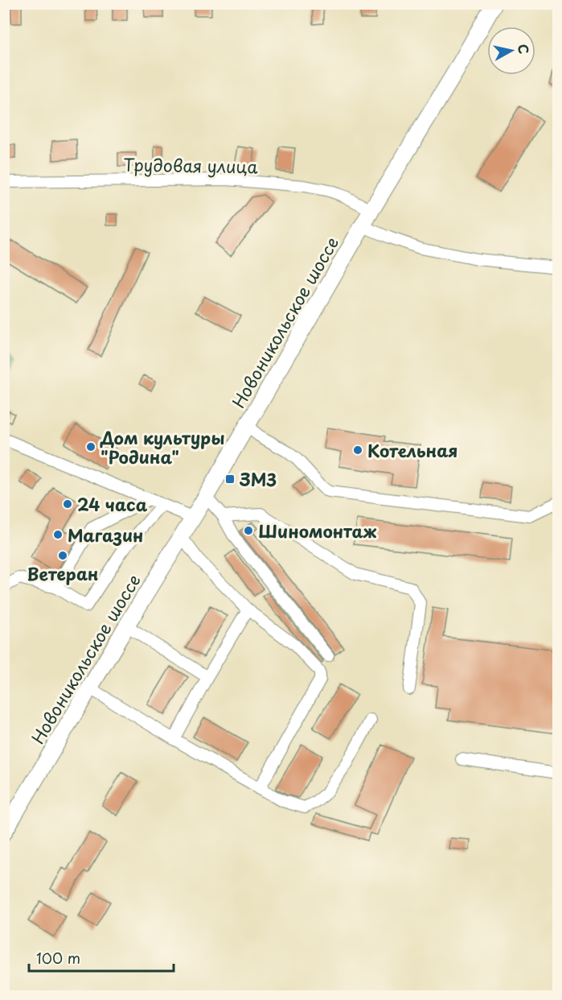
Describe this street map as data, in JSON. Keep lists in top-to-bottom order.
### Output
{
  "streets": {
    "highway": ["Новоникольское шоссе"],
    "street": ["Трудовая улица"]
  },
  "crossings": [
    ["Трудовая улица", "Новоникольское шоссе"]
  ],
  "places": {
    "other": [
      "Дом культуры \"Родина\"",
      "Котельная",
      "24 часа",
      "Шиномонтаж",
      "Магазин",
      "Ветеран"
    ],
    "transit": ["ЗМЗ"]
  },
  "scale_bar": "100 m",
  "north": "right"
}
